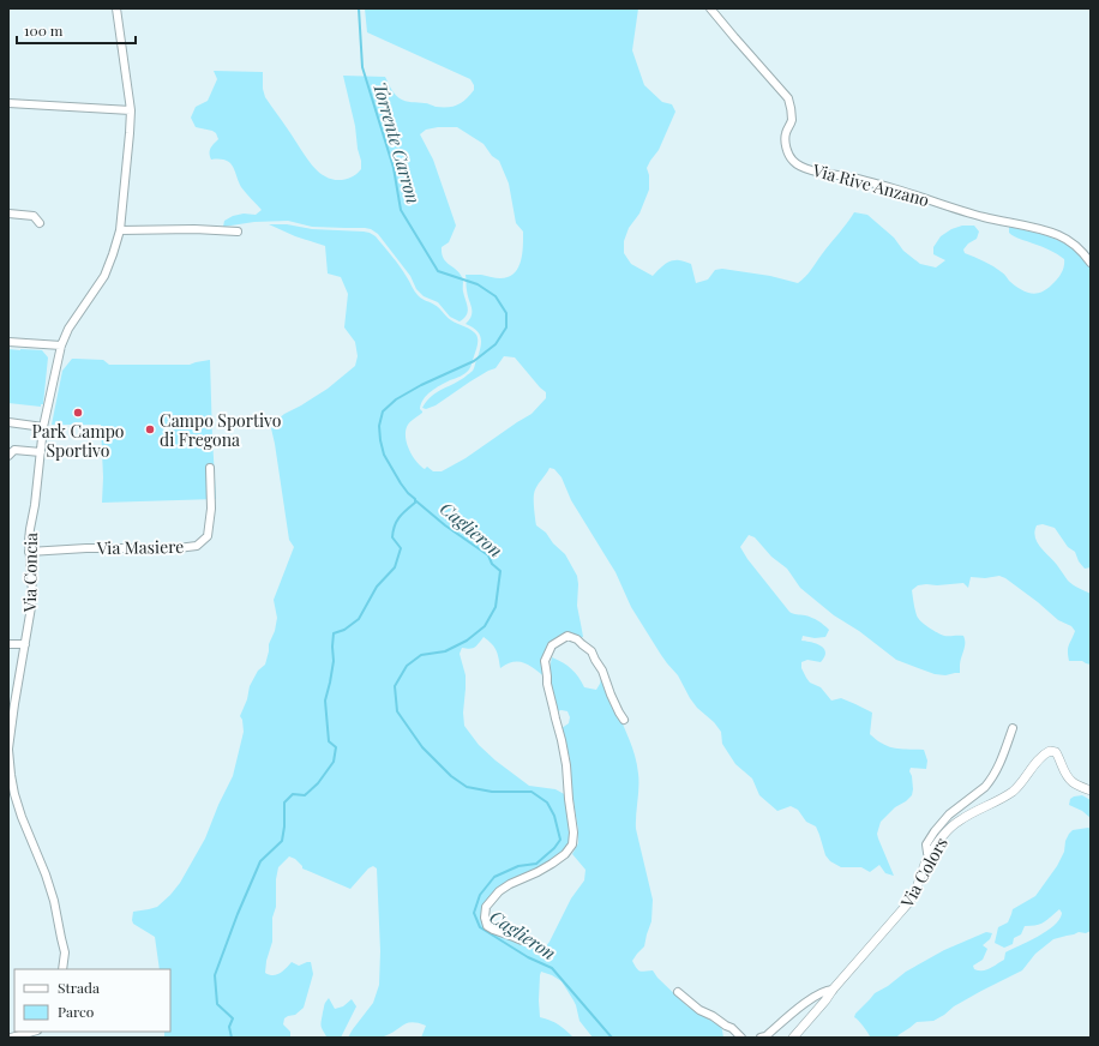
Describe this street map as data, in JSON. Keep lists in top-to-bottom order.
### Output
{
  "streets": {
    "street": [
      "Via Rive Anzano",
      "Via Masiere",
      "Via Concia",
      "Via Colors"
    ]
  },
  "crossings": [
    ["Via Masiere", "Via Concia"]
  ],
  "water": ["Torrente Carron", "Caglieron"],
  "places": ["Park Campo Sportivo", "Campo Sportivo di Fregona"],
  "legend": ["Strada", "Parco"],
  "scale_bar": "100 m"
}
